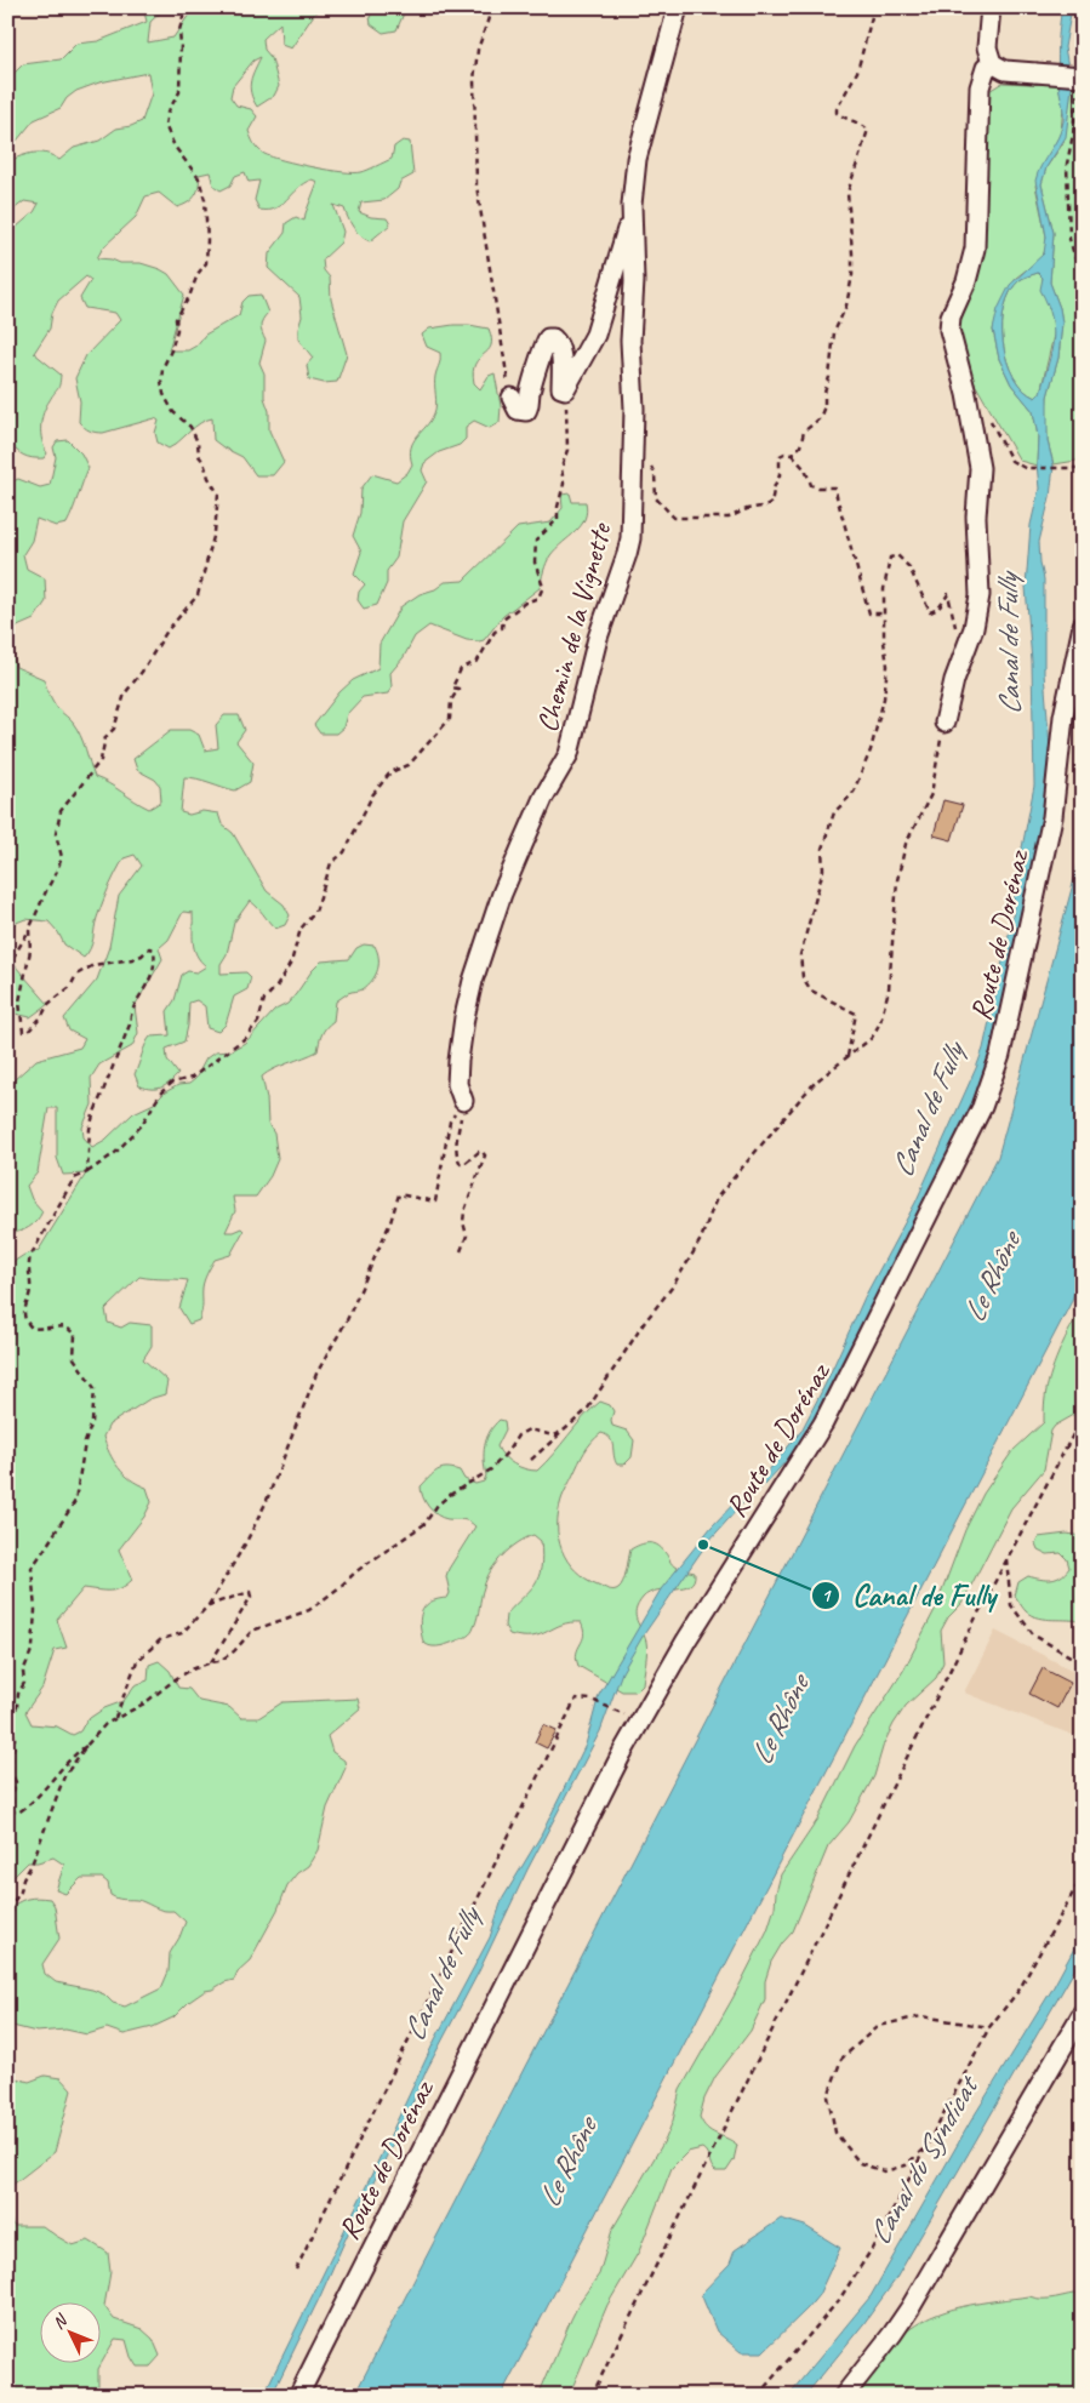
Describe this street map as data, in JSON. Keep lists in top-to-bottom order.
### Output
{
  "streets": {
    "street": ["Chemin de la Vignette", "Route de Dorénaz"]
  },
  "water": ["Canal de Fully", "Le Rhône", "Canal du Syndicat"],
  "places": ["Canal de Fully"],
  "north": "top left"
}
